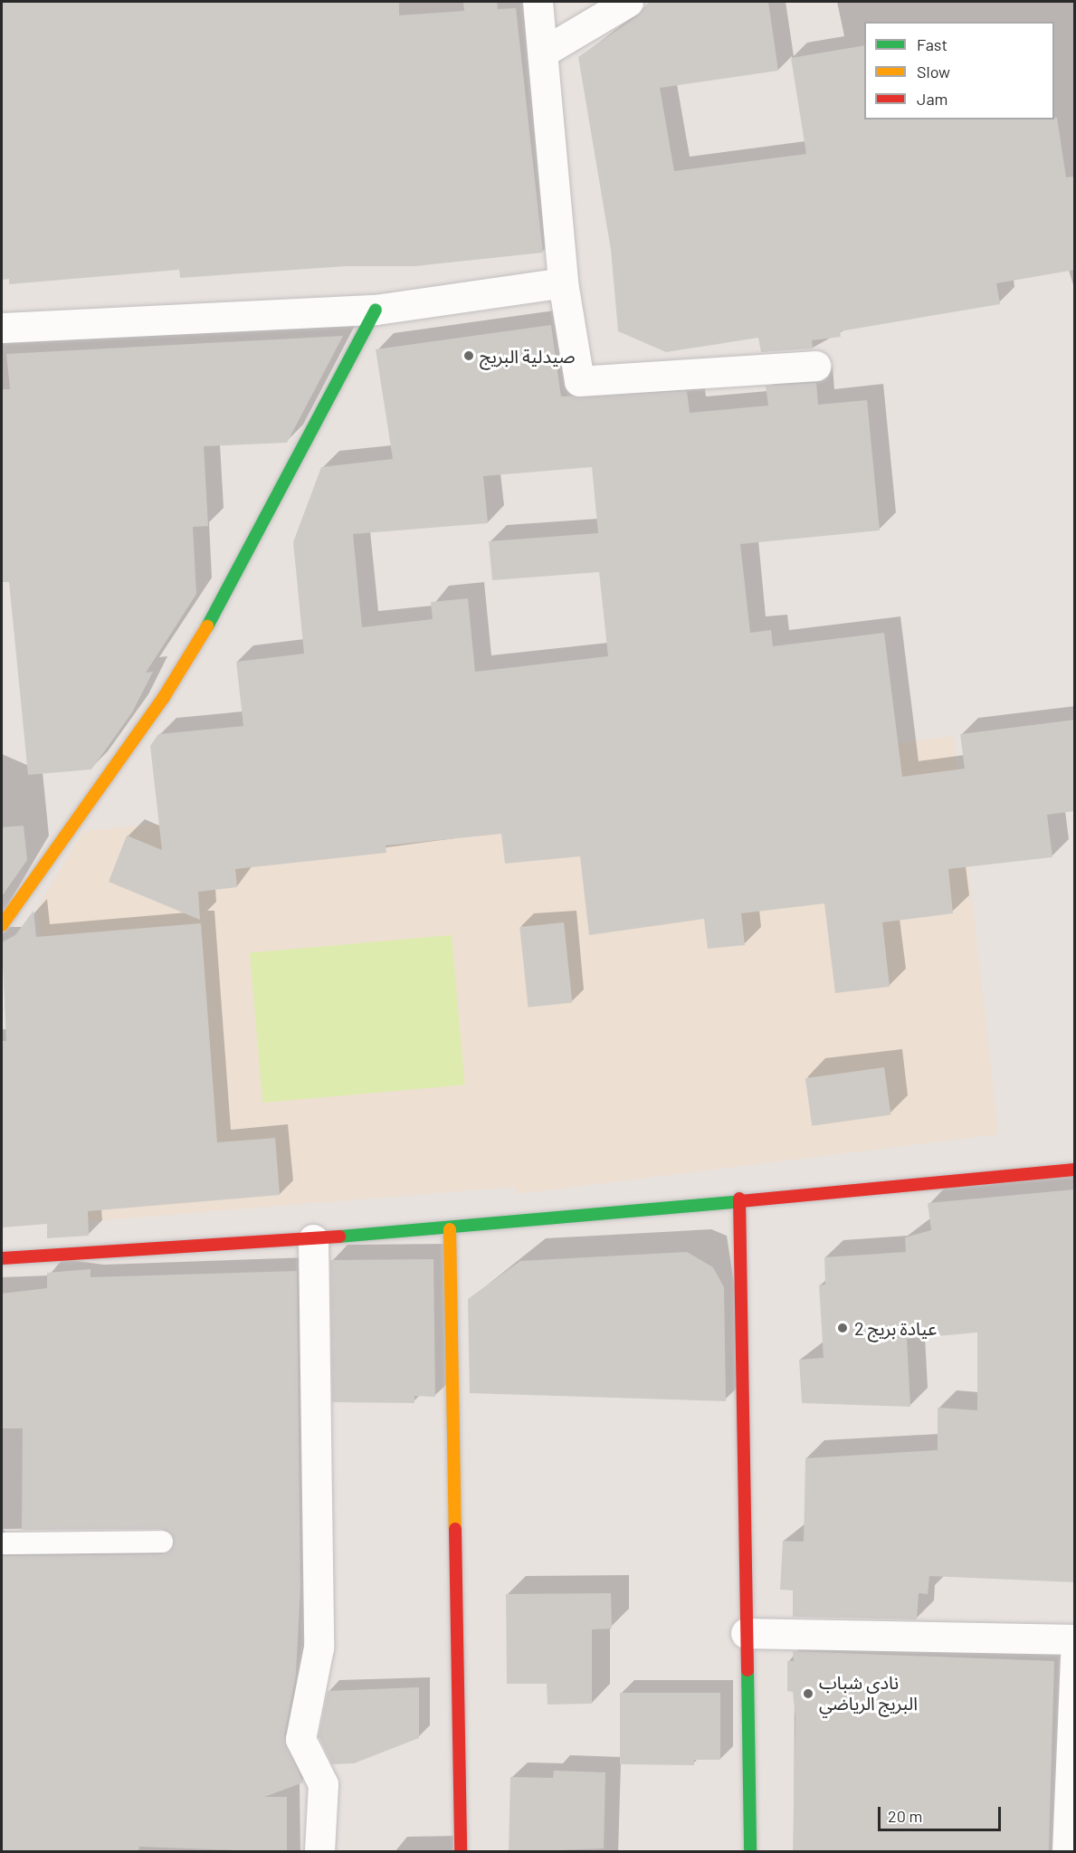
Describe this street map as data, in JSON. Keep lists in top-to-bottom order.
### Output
{
  "places": ["صيدلية البريج", "عيادة بريج 2", "نادي شباب البريج الرياضي"],
  "legend": ["Fast", "Slow", "Jam"],
  "scale_bar": "20 m"
}
